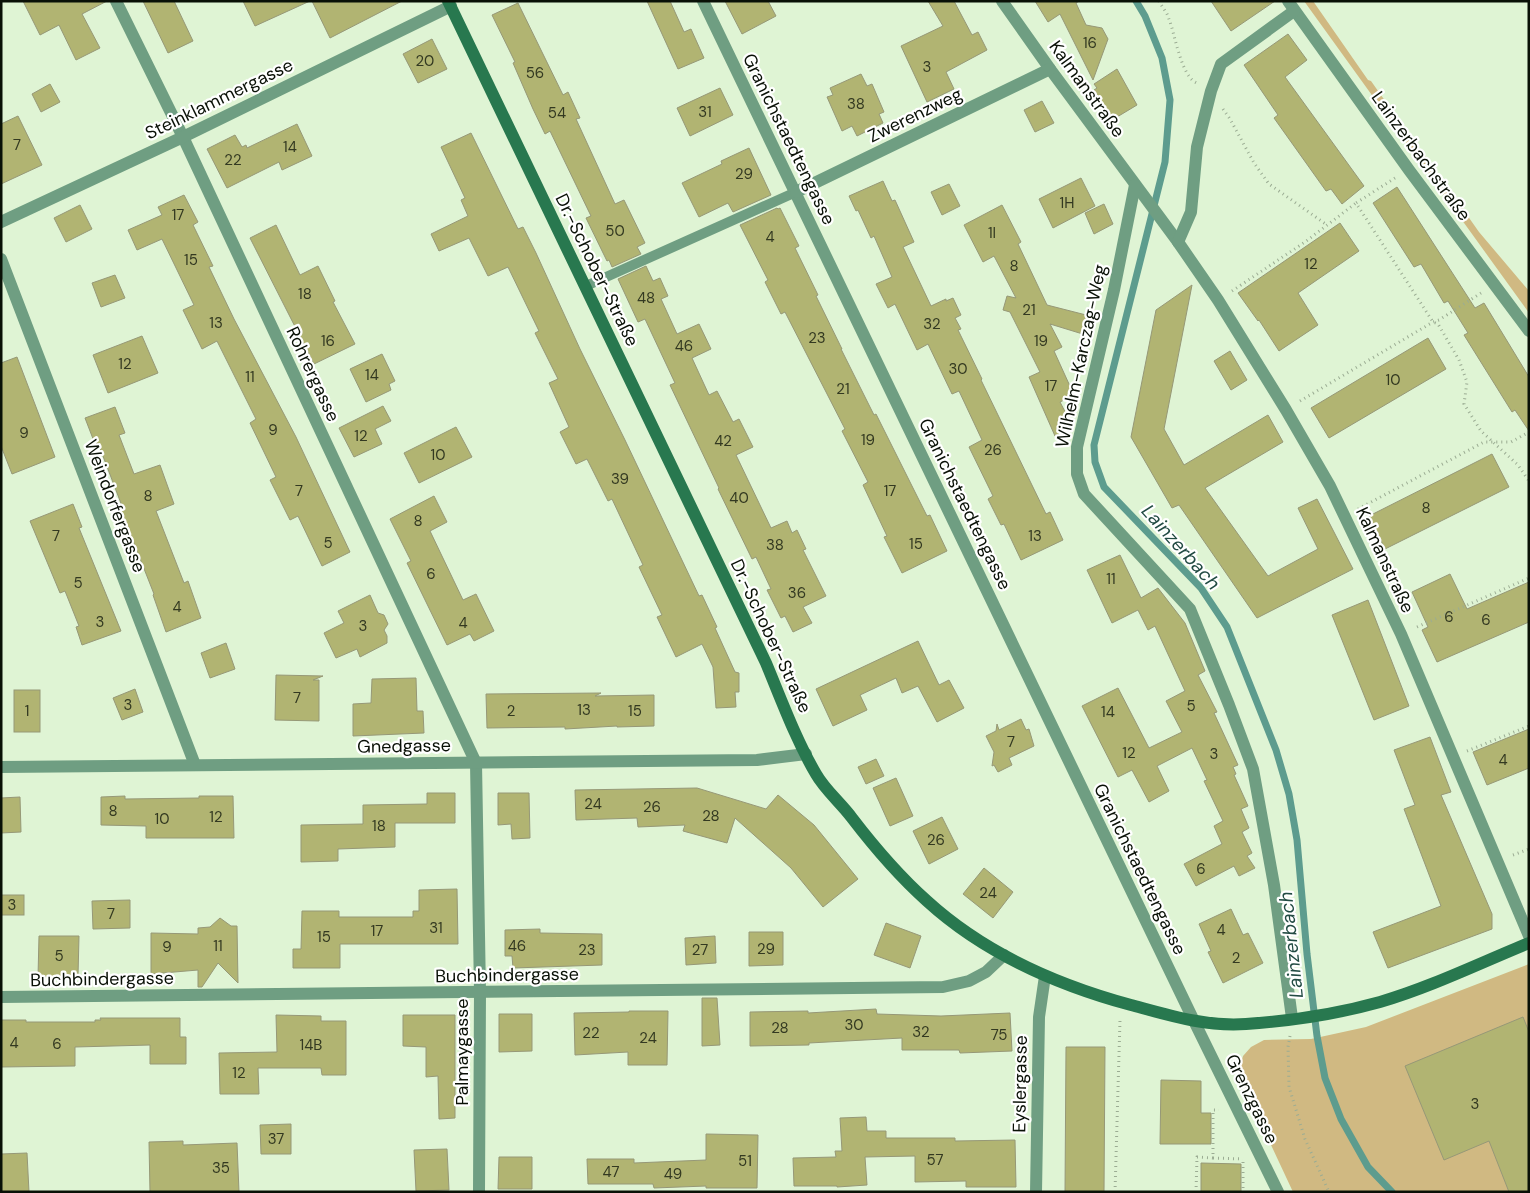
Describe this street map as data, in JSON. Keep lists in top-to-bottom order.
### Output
{
  "streets": {
    "street": [
      "Kalmanstraße",
      "Steinklammergasse",
      "Zwerenzweg",
      "Granichstaedtengasse",
      "Lainzerbachstraße",
      "Dr.-Schober-Straße",
      "Wilhelm-Karczag-Weg",
      "Rohrergasse",
      "Weindorfergasse",
      "Gnedgasse",
      "Buchbindergasse",
      "Palmaygasse",
      "Eyslergasse",
      "Grenzgasse"
    ]
  },
  "crossings": [
    ["Kalmanstraße", "Zwerenzweg"],
    ["Kalmanstraße", "Wilhelm-Karczag-Weg"],
    ["Steinklammergasse", "Dr.-Schober-Straße"],
    ["Steinklammergasse", "Rohrergasse"],
    ["Zwerenzweg", "Granichstaedtengasse"],
    ["Granichstaedtengasse", "Dr.-Schober-Straße"],
    ["Granichstaedtengasse", "Grenzgasse"],
    ["Dr.-Schober-Straße", "Wilhelm-Karczag-Weg"],
    ["Dr.-Schober-Straße", "Gnedgasse"],
    ["Dr.-Schober-Straße", "Buchbindergasse"],
    ["Dr.-Schober-Straße", "Eyslergasse"],
    ["Dr.-Schober-Straße", "Grenzgasse"],
    ["Rohrergasse", "Gnedgasse"],
    ["Rohrergasse", "Palmaygasse"],
    ["Weindorfergasse", "Gnedgasse"],
    ["Gnedgasse", "Palmaygasse"],
    ["Buchbindergasse", "Palmaygasse"]
  ],
  "water": ["Lainzerbach"],
  "house_numbers": [
    "16",
    "20",
    "3",
    "56",
    "38",
    "31",
    "54",
    "7",
    "14",
    "22",
    "29",
    "1H",
    "17",
    "50",
    "1I",
    "4",
    "15",
    "12",
    "8",
    "18",
    "48",
    "21",
    "13",
    "32",
    "23",
    "16",
    "19",
    "46",
    "12",
    "30",
    "14",
    "11",
    "10",
    "17",
    "21",
    "9",
    "9",
    "12",
    "19",
    "42",
    "26",
    "10",
    "39",
    "7",
    "17",
    "8",
    "40",
    "8",
    "8",
    "7",
    "13",
    "5",
    "15",
    "38",
    "6",
    "11",
    "5",
    "36",
    "4",
    "6",
    "6",
    "3",
    "4",
    "3",
    "7",
    "3",
    "5",
    "13",
    "1",
    "2",
    "15",
    "14",
    "7",
    "12",
    "3",
    "4",
    "24",
    "26",
    "8",
    "28",
    "12",
    "10",
    "18",
    "26",
    "6",
    "24",
    "3",
    "7",
    "31",
    "4",
    "17",
    "15",
    "11",
    "46",
    "9",
    "29",
    "23",
    "27",
    "5",
    "2",
    "30",
    "28",
    "32",
    "22",
    "75",
    "24",
    "4",
    "6",
    "14B",
    "12",
    "3",
    "37",
    "57",
    "51",
    "35",
    "47",
    "49"
  ]
}
